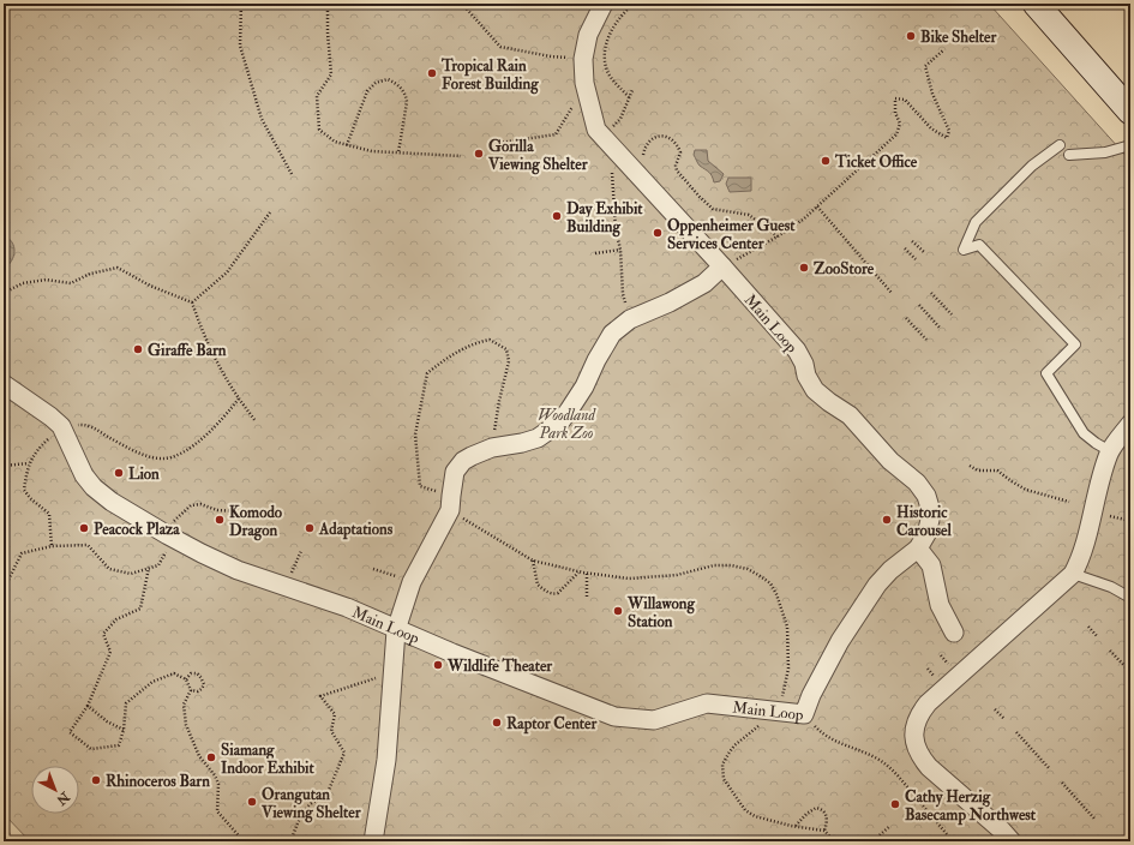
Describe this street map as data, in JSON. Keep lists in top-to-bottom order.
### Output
{
  "streets": {
    "street": ["Main Loop"]
  },
  "parks": ["Woodland Park Zoo"],
  "places": [
    "Bike Shelter",
    "Tropical Rain Forest Building",
    "Gorilla Viewing Shelter",
    "Ticket Office",
    "Day Exhibit Building",
    "Oppenheimer Guest Services Center",
    "ZooStore",
    "Giraffe Barn",
    "Lion",
    "Komodo Dragon",
    "Historic Carousel",
    "Peacock Plaza",
    "Adaptations",
    "Willawong Station",
    "Wildlife Theater",
    "Raptor Center",
    "Siamang Indoor Exhibit",
    "Rhinoceros Barn",
    "Orangutan Viewing Shelter",
    "Cathy Herzig Basecamp Northwest"
  ],
  "north": "bottom right"
}
